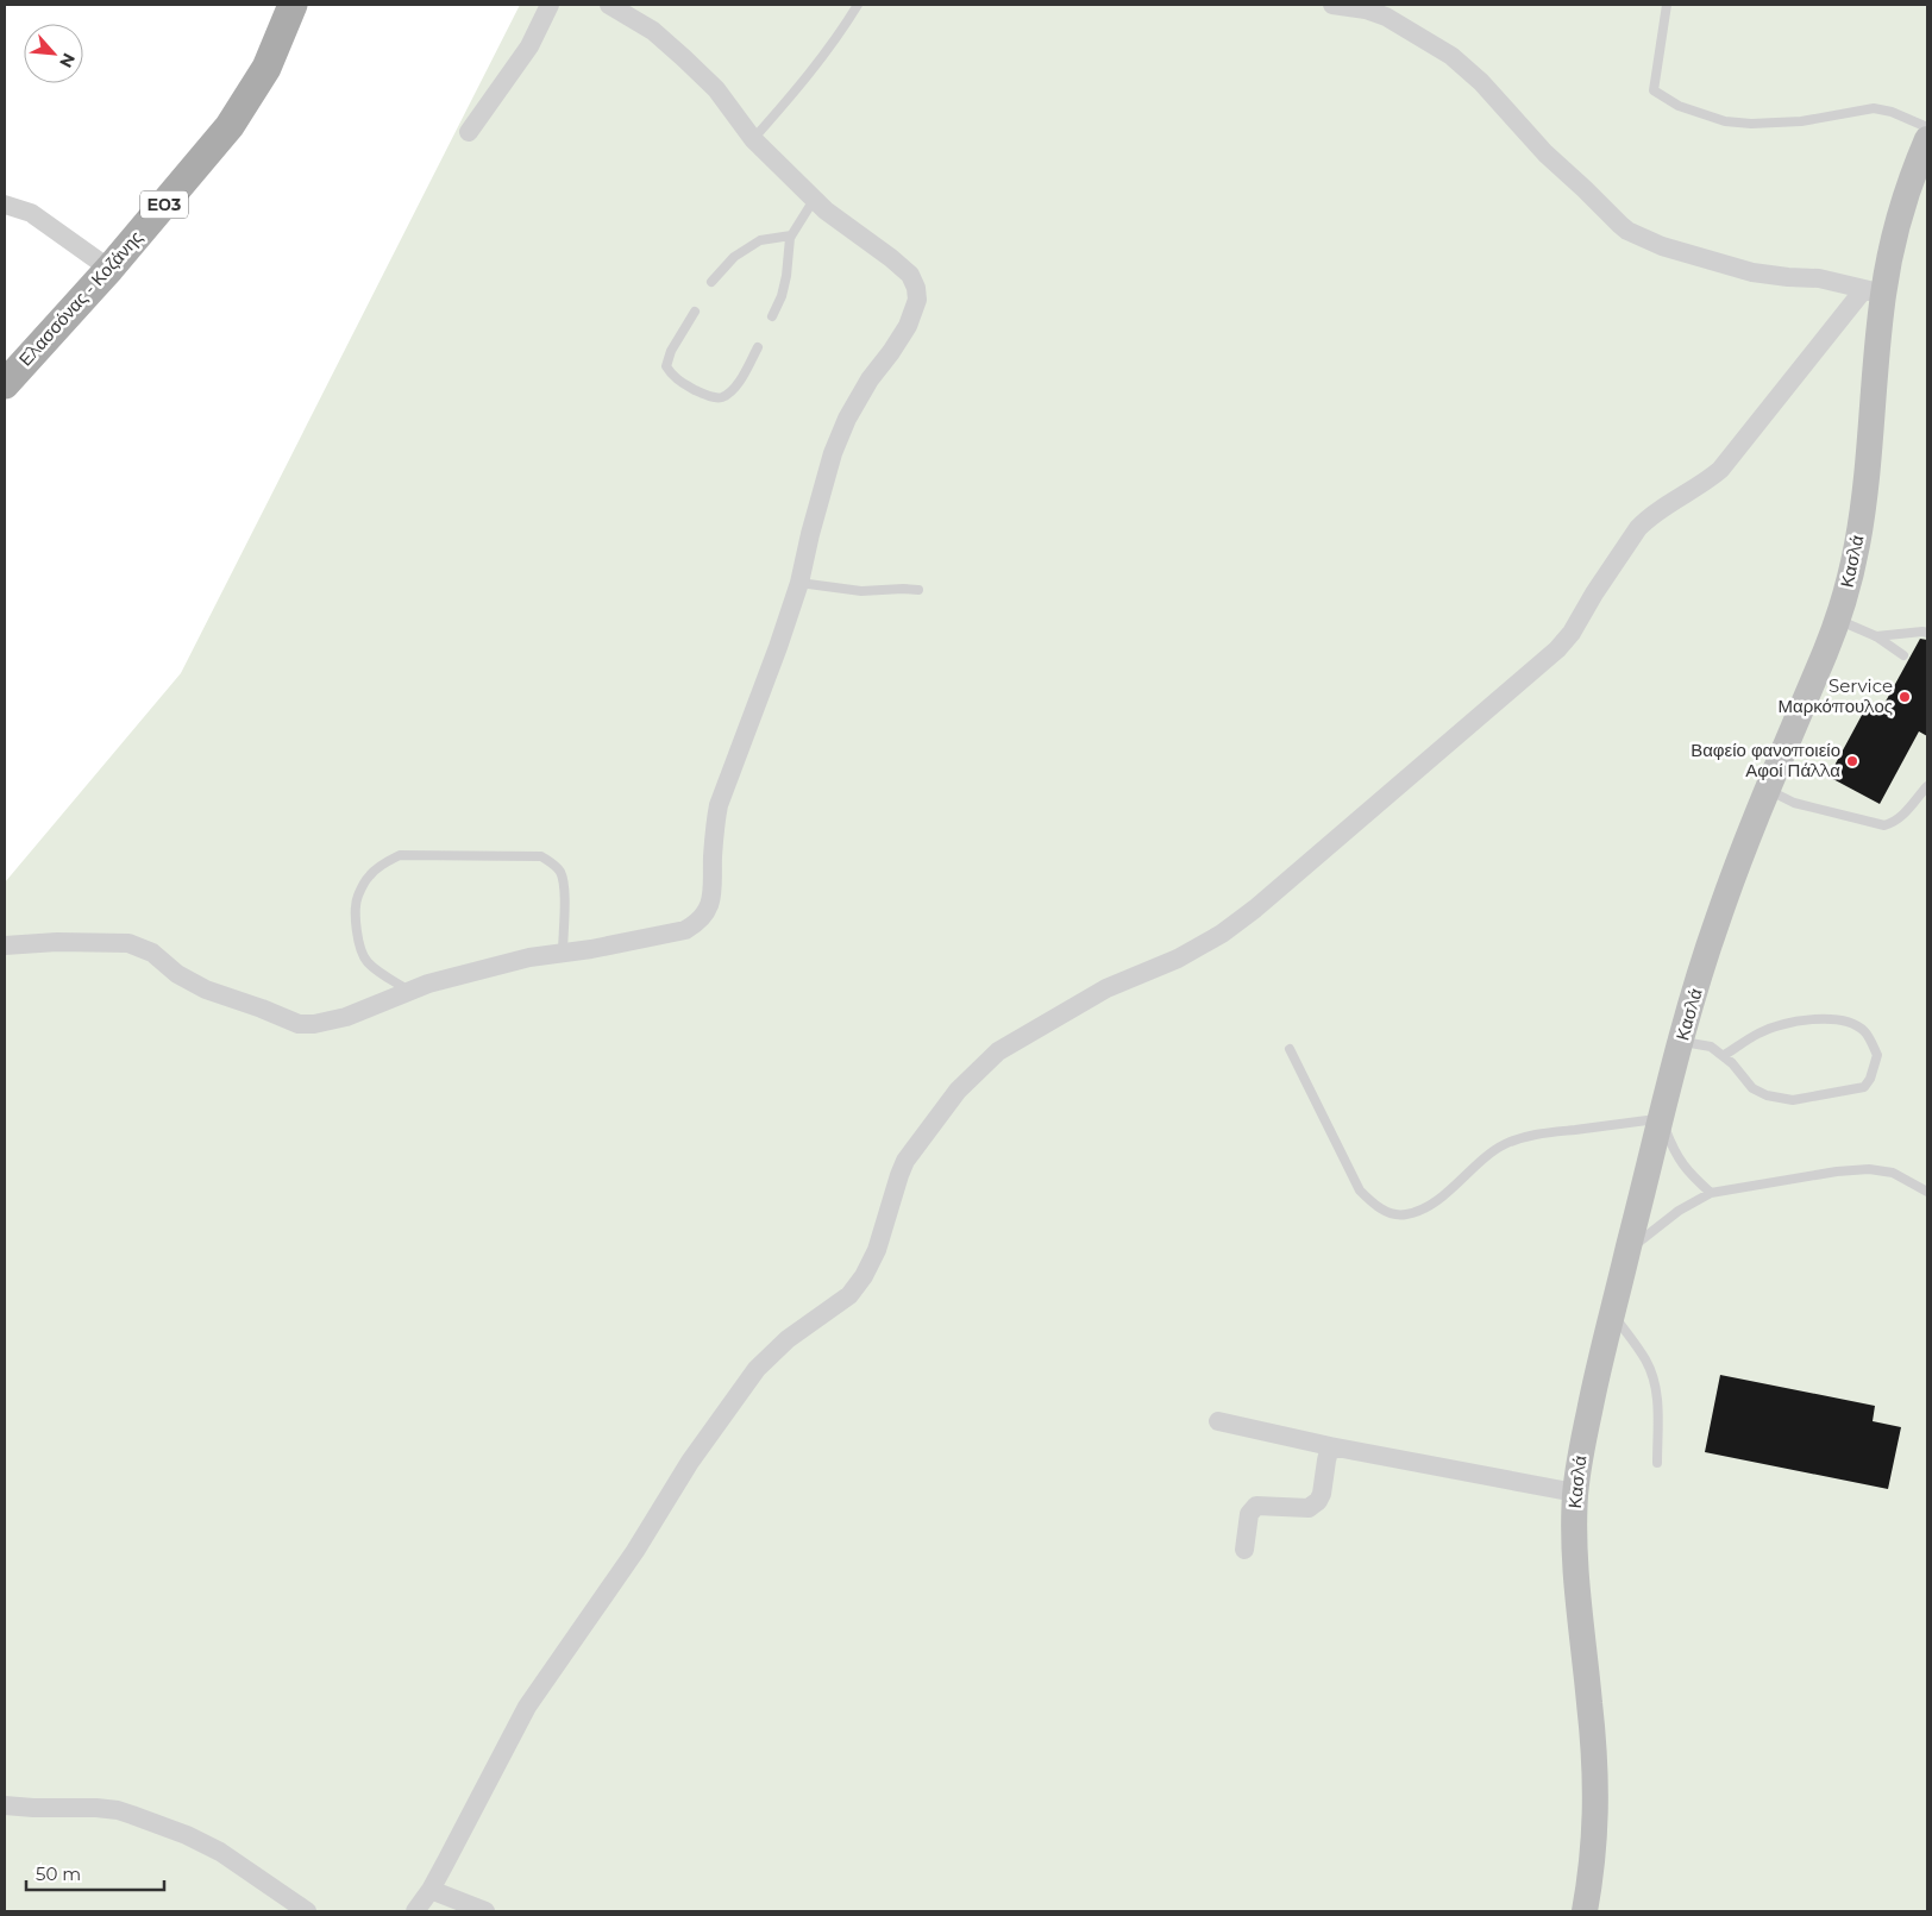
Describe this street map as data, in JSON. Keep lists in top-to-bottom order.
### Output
{
  "streets": {
    "main road": ["ΕΟ3", "Ελασσόνας - Κοζάνης"],
    "street": ["Κασλά"]
  },
  "places": ["Service Μαρκόπουλος", "Βαφείο φανοποιείο Αφοί Πάλλα"],
  "scale_bar": "50 m",
  "north": "bottom right"
}
